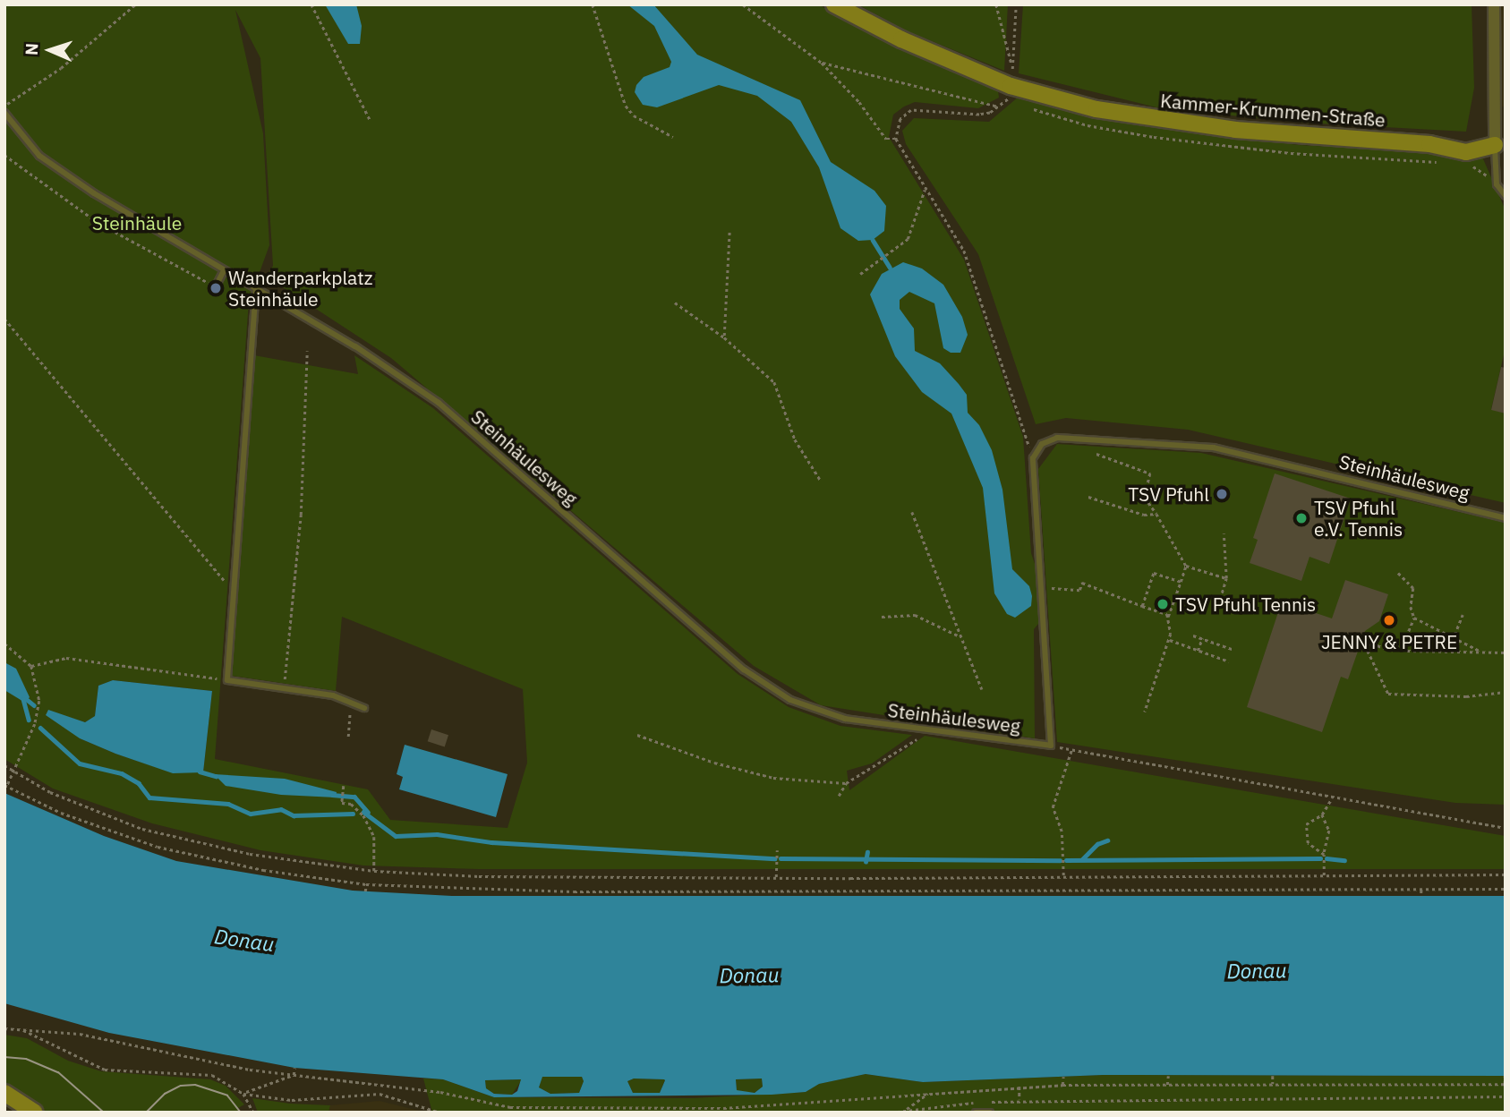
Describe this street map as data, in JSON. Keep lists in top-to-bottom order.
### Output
{
  "streets": {
    "street": ["Kammer-Krummen-Straße"],
    "lane": ["Steinhäulesweg"]
  },
  "water": ["Donau"],
  "parks": ["Steinhäule"],
  "places": [
    "Wanderparkplatz Steinhäule",
    "TSV Pfuhl",
    "TSV Pfuhl e.V. Tennis",
    "TSV Pfuhl Tennis",
    "JENNY & PETRE"
  ],
  "north": "left"
}
